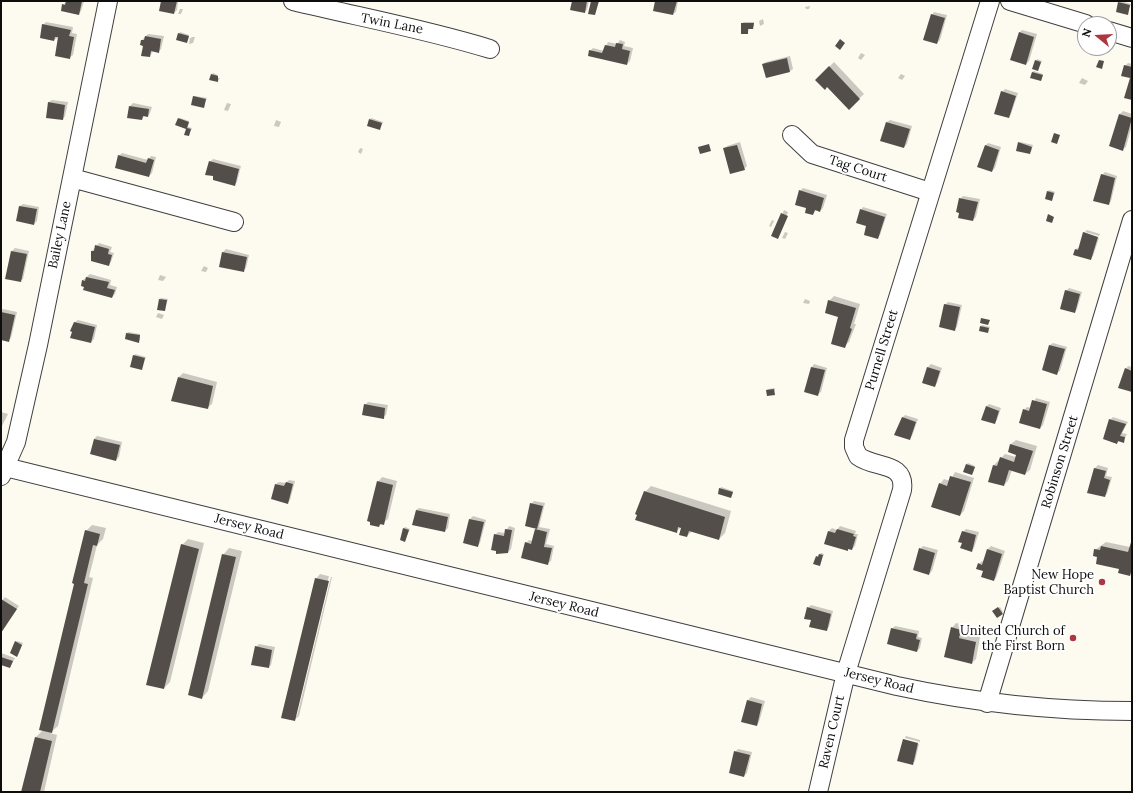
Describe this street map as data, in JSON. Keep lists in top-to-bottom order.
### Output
{
  "streets": {
    "street": [
      "Twin Lane",
      "Tag Court",
      "Bailey Lane",
      "Purnell Street",
      "Robinson Street",
      "Jersey Road",
      "Raven Court"
    ]
  },
  "crossings": [
    ["Tag Court", "Purnell Street"],
    ["Bailey Lane", "Jersey Road"],
    ["Purnell Street", "Jersey Road"],
    ["Purnell Street", "Raven Court"],
    ["Robinson Street", "Jersey Road"],
    ["Jersey Road", "Raven Court"]
  ],
  "places": ["New Hope Baptist Church", "United Church of the First Born"],
  "north": "left"
}
